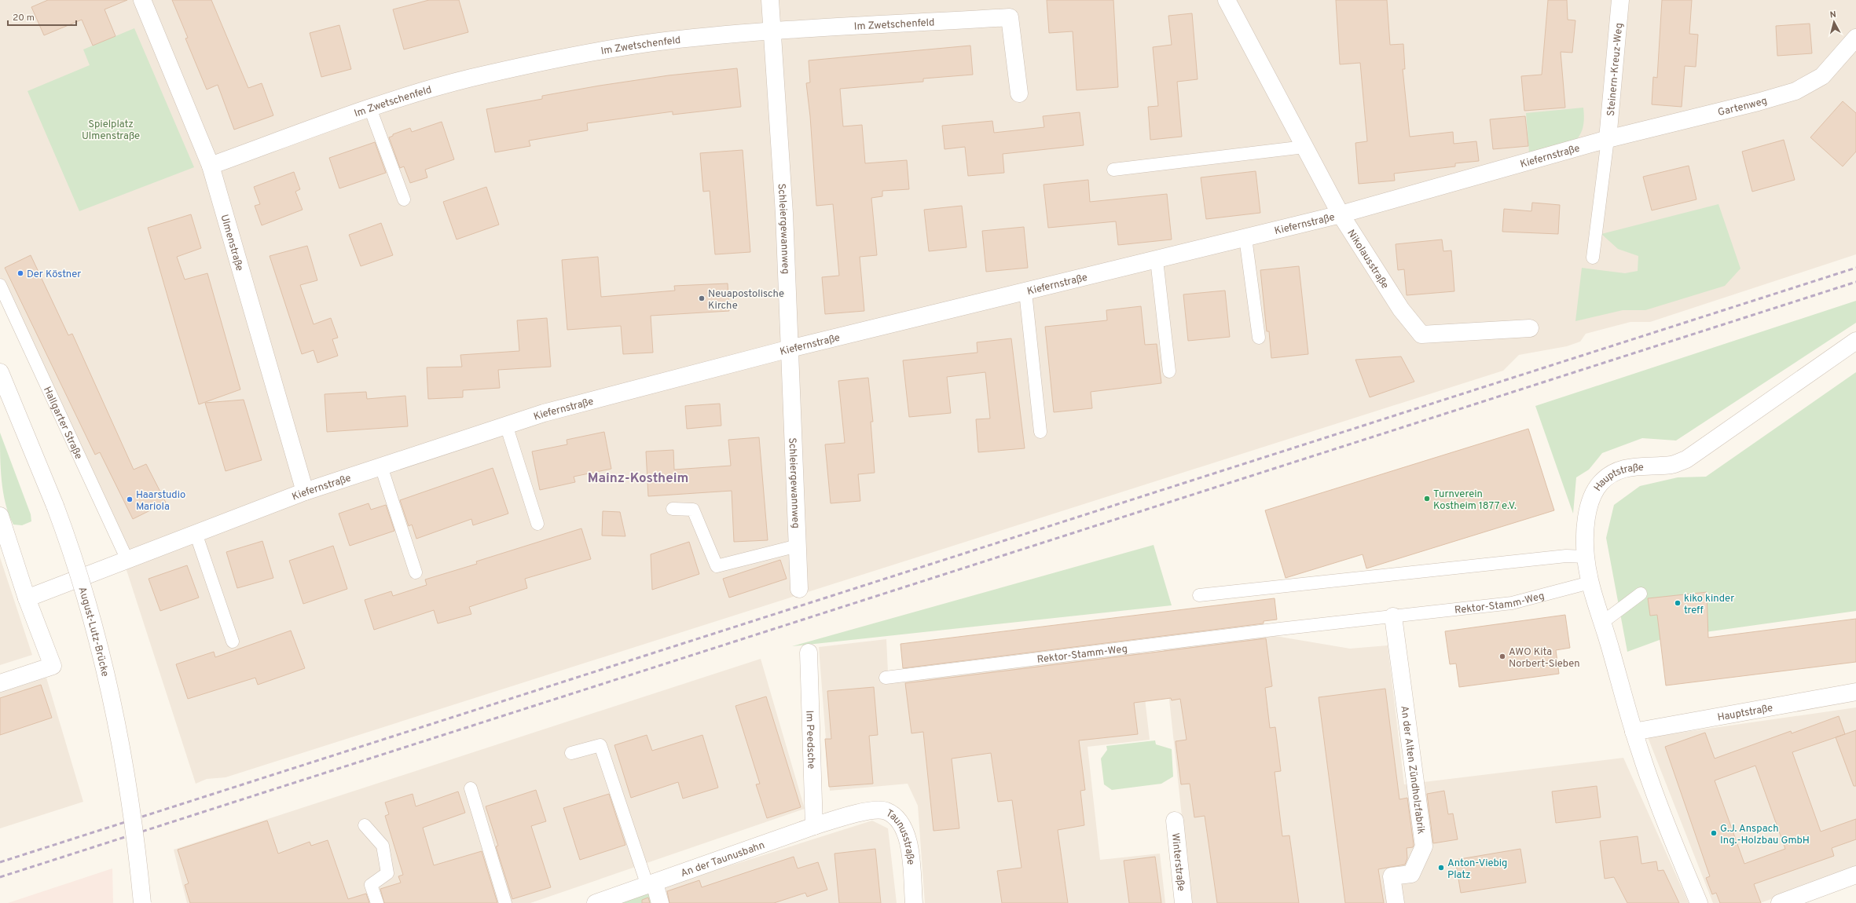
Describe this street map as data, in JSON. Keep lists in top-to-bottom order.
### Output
{
  "streets": {
    "street": [
      "Im Zwetschenfeld",
      "Steinern-Kreuz-Weg",
      "Gartenweg",
      "Kiefernstraße",
      "Schleiergewannweg",
      "Ulmenstraße",
      "Nikolausstraße",
      "Hauptstraße",
      "August-Lutz-Brücke",
      "Im Peedsche",
      "An der Alten Zündholzfabrik",
      "Taunusstraße",
      "An der Taunusbahn",
      "Winterstraße"
    ],
    "lane": ["Hallgarter Straße", "Rektor-Stamm-Weg"]
  },
  "crossings": [
    ["Im Zwetschenfeld", "Schleiergewannweg"],
    ["Im Zwetschenfeld", "Ulmenstraße"],
    ["Steinern-Kreuz-Weg", "Gartenweg"],
    ["Steinern-Kreuz-Weg", "Kiefernstraße"],
    ["Gartenweg", "Kiefernstraße"],
    ["Kiefernstraße", "Schleiergewannweg"],
    ["Kiefernstraße", "Ulmenstraße"],
    ["Kiefernstraße", "Nikolausstraße"],
    ["Kiefernstraße", "Hallgarter Straße"],
    ["Hauptstraße", "Rektor-Stamm-Weg"],
    ["Rektor-Stamm-Weg", "An der Alten Zündholzfabrik"],
    ["Im Peedsche", "An der Taunusbahn"],
    ["Taunusstraße", "An der Taunusbahn"]
  ],
  "districts": ["Mainz-Kostheim"],
  "parks": ["Spielplatz Ulmenstraße"],
  "places": [
    "Der Köstner",
    "Neuapostolische Kirche",
    "Turnverein Kostheim 1877 e.V.",
    "Haarstudio Mariola",
    "kiko kinder treff",
    "AWO Kita Norbert-Sieben",
    "G.J. Anspach Ing.-Holzbau GmbH",
    "Anton-Viebig Platz"
  ],
  "scale_bar": "20 m",
  "north": "top"
}
